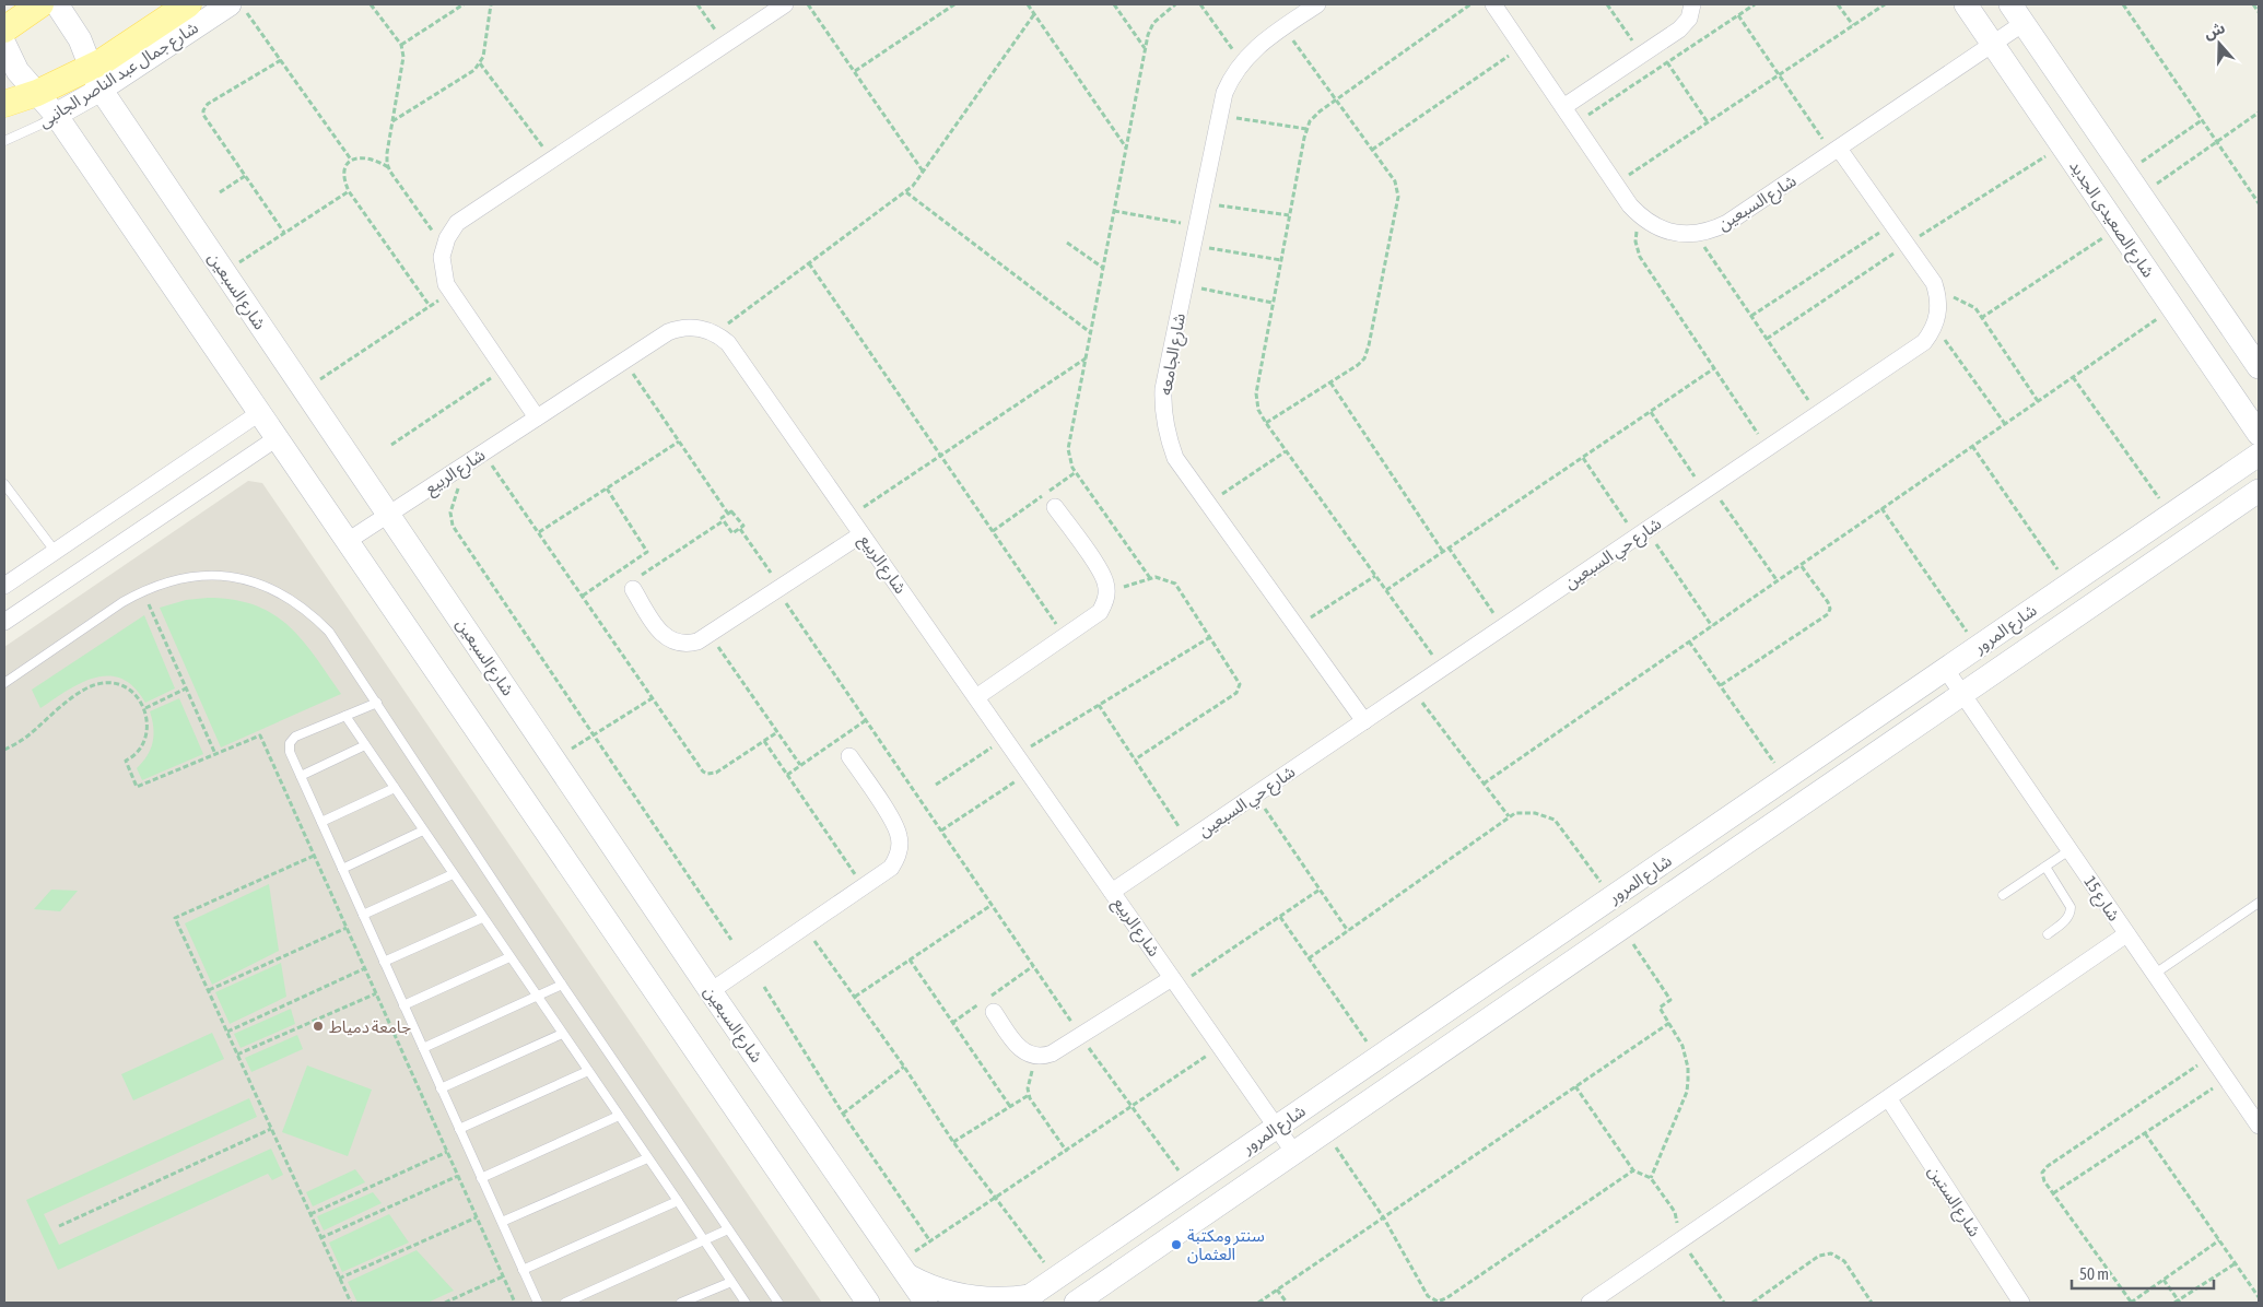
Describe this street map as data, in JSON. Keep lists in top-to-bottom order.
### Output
{
  "streets": {
    "street": [
      "شارع جمال عبد الناصر الجانبى",
      "شارع السبعين",
      "شارع الصعيدى الجديد",
      "شارع الجامعه",
      "شارع الربيع",
      "شارع حي السبعين",
      "شارع المرور",
      "شارع 15",
      "شارع الستين"
    ]
  },
  "crossings": [
    ["شارع جمال عبد الناصر الجانبى", "شارع السبعين"],
    ["شارع السبعين", "شارع الصعيدى الجديد"],
    ["شارع السبعين", "شارع الربيع"],
    ["شارع الجامعه", "شارع حي السبعين"],
    ["شارع الربيع", "شارع حي السبعين"],
    ["شارع الربيع", "شارع المرور"],
    ["شارع المرور", "شارع 15"]
  ],
  "places": ["جامعة دمياط", "سنتر ومكتبة العثمان"],
  "scale_bar": "50 m",
  "north": "top"
}
